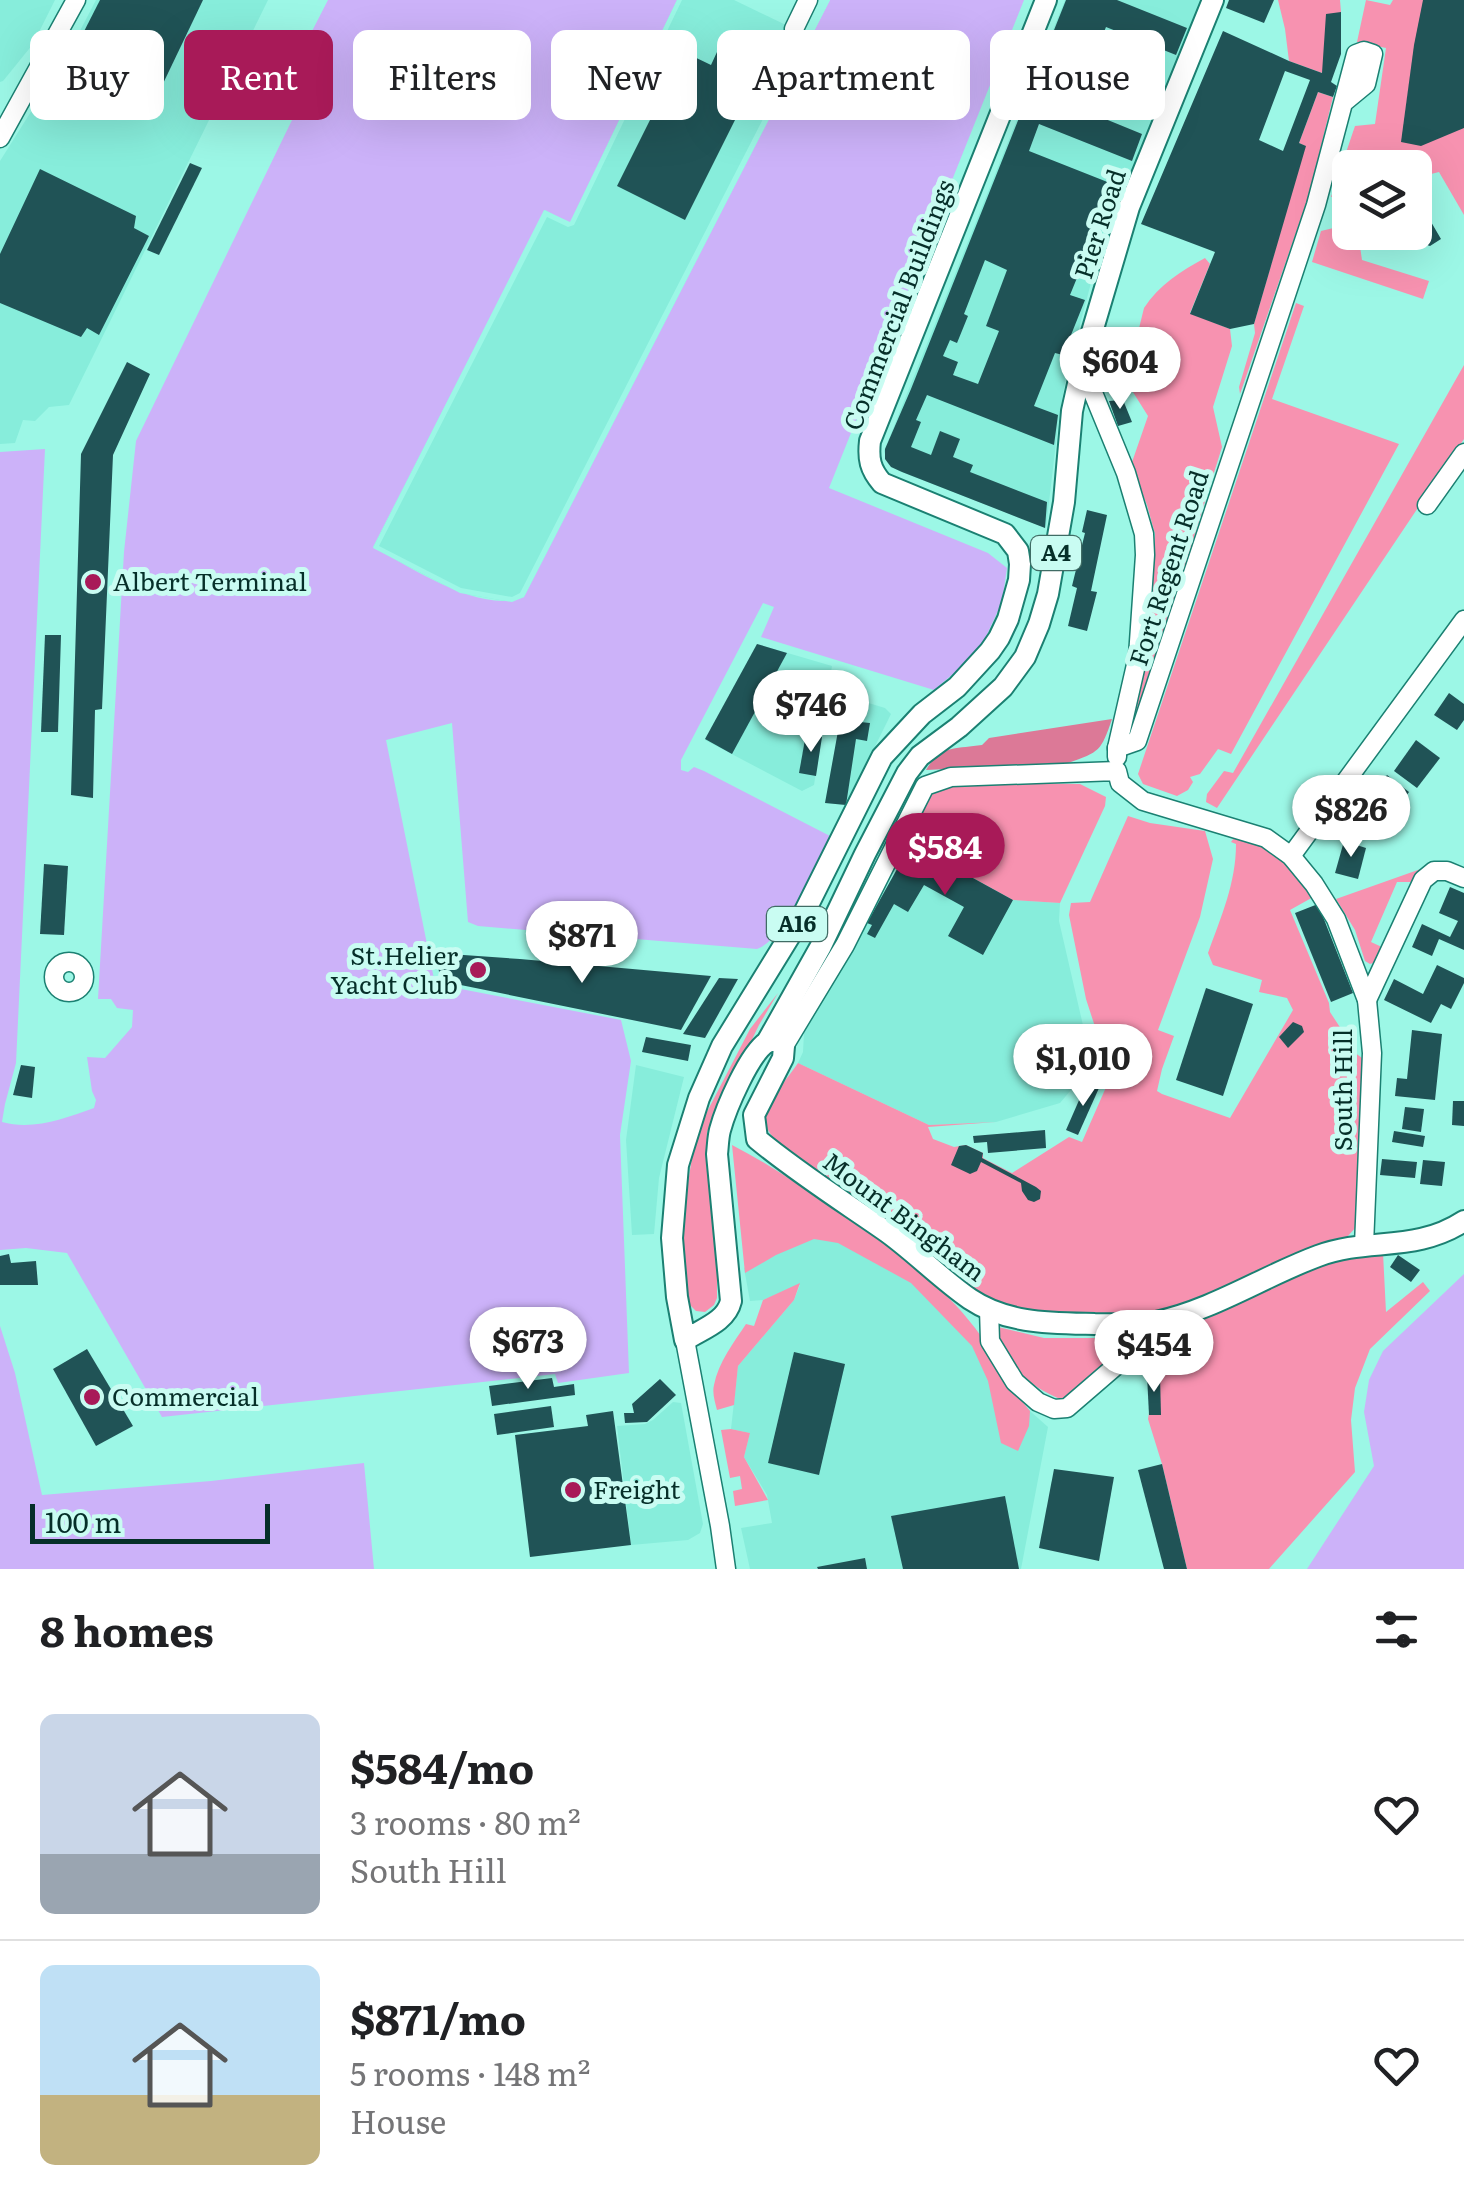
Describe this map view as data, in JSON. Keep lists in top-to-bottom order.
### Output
{
  "streets": {
    "main road": [
      "Pier Road",
      "Commercial Buildings",
      "A4",
      "A16",
      "Mount Bingham"
    ],
    "street": ["Fort Regent Road", "South Hill"]
  },
  "crossings": [
    ["Pier Road", "Mount Bingham"],
    ["South Hill", "Mount Bingham"]
  ],
  "places": [
    "Albert Terminal",
    "St.Helier Yacht Club",
    "Commercial",
    "Freight"
  ],
  "scale_bar": "100 m",
  "page": {
    "chip": [
      "Buy",
      "Rent",
      "Filters",
      "New",
      "Apartment",
      "House"
    ],
    "price": [
      "$604",
      "$746",
      "$826",
      "$584",
      "$871",
      "$1,010",
      "$673",
      "$454"
    ],
    "scale": "100 m",
    "heading": "8 homes",
    "list": [
      {
        "name": "$584/mo",
        "note": "3 rooms · 80 m² · South Hill"
      },
      {
        "name": "$871/mo",
        "note": "5 rooms · 148 m² · House"
      }
    ]
  }
}
